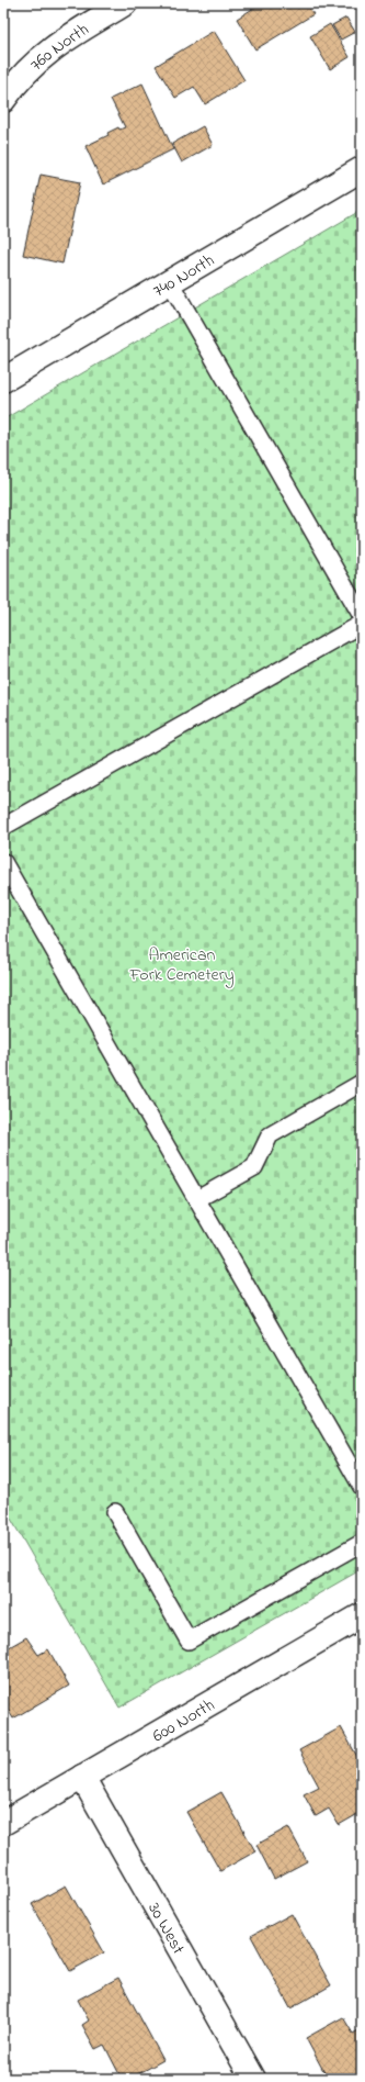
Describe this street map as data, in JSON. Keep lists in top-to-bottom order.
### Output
{
  "streets": {
    "street": [
      "760 North",
      "740 North",
      "600 North",
      "30 West"
    ]
  },
  "crossings": [
    ["600 North", "30 West"]
  ],
  "parks": ["American Fork Cemetery"]
}
